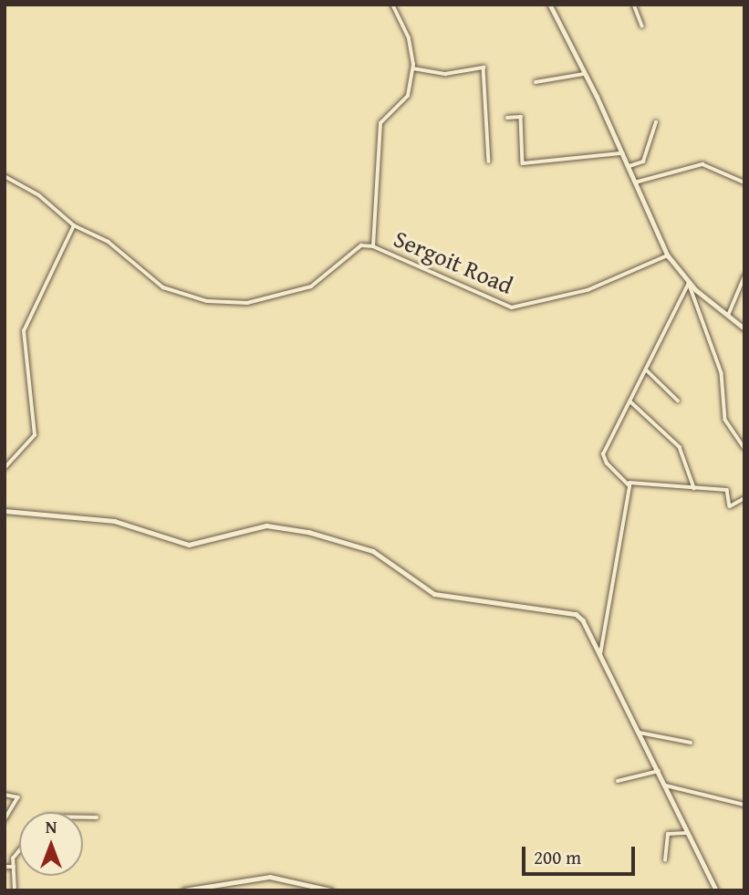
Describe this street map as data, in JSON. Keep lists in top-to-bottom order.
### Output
{
  "streets": {
    "street": ["Sergoit Road"]
  },
  "scale_bar": "200 m",
  "north": "top"
}
